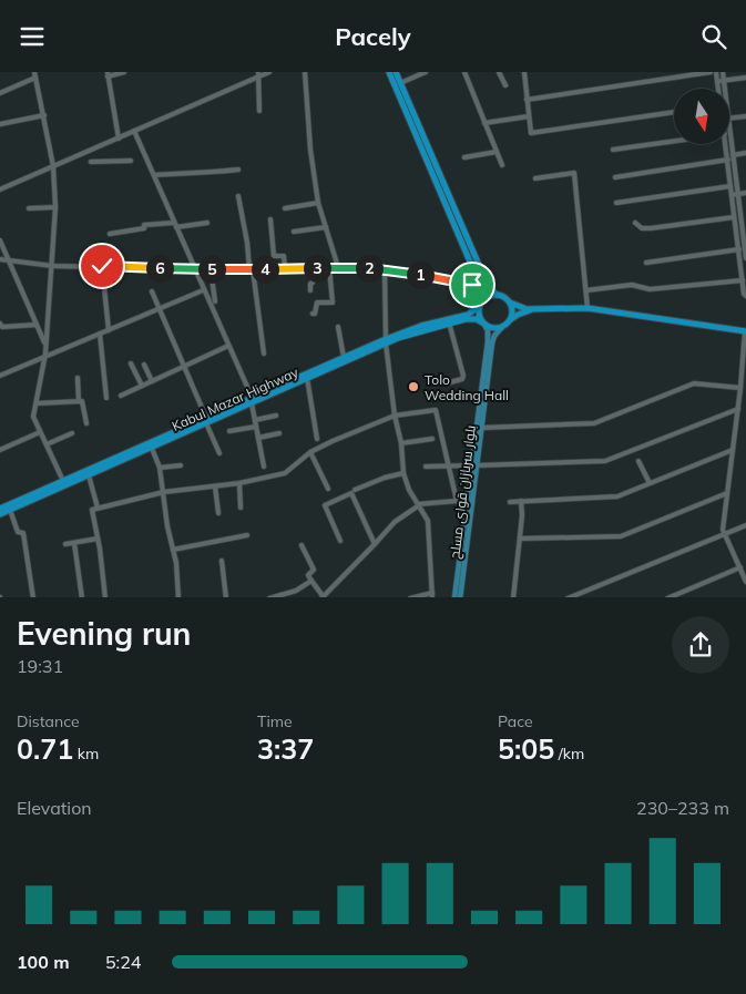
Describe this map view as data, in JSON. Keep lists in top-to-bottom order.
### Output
{
  "streets": {
    "highway": ["Kabul Mazar Highway"],
    "main road": ["بلوار سربازان قوای مسلح"]
  },
  "crossings": [
    ["Kabul Mazar Highway", "بلوار سربازان قوای مسلح"]
  ],
  "places": ["Tolo Wedding Hall"],
  "north": "bottom",
  "page": {
    "header": "Pacely",
    "pins": [
      "2",
      "3",
      "6",
      "4",
      "5",
      "1"
    ],
    "heading": ["Evening run", "19:31"],
    "stats": [
      ["Distance", "0.71 km"],
      ["Time", "3:37"],
      ["Pace", "5:05 /km"]
    ],
    "chart": ["Elevation", "230–233 m"],
    "list": [
      {
        "name": "100 m",
        "note": "5:24"
      }
    ]
  }
}
